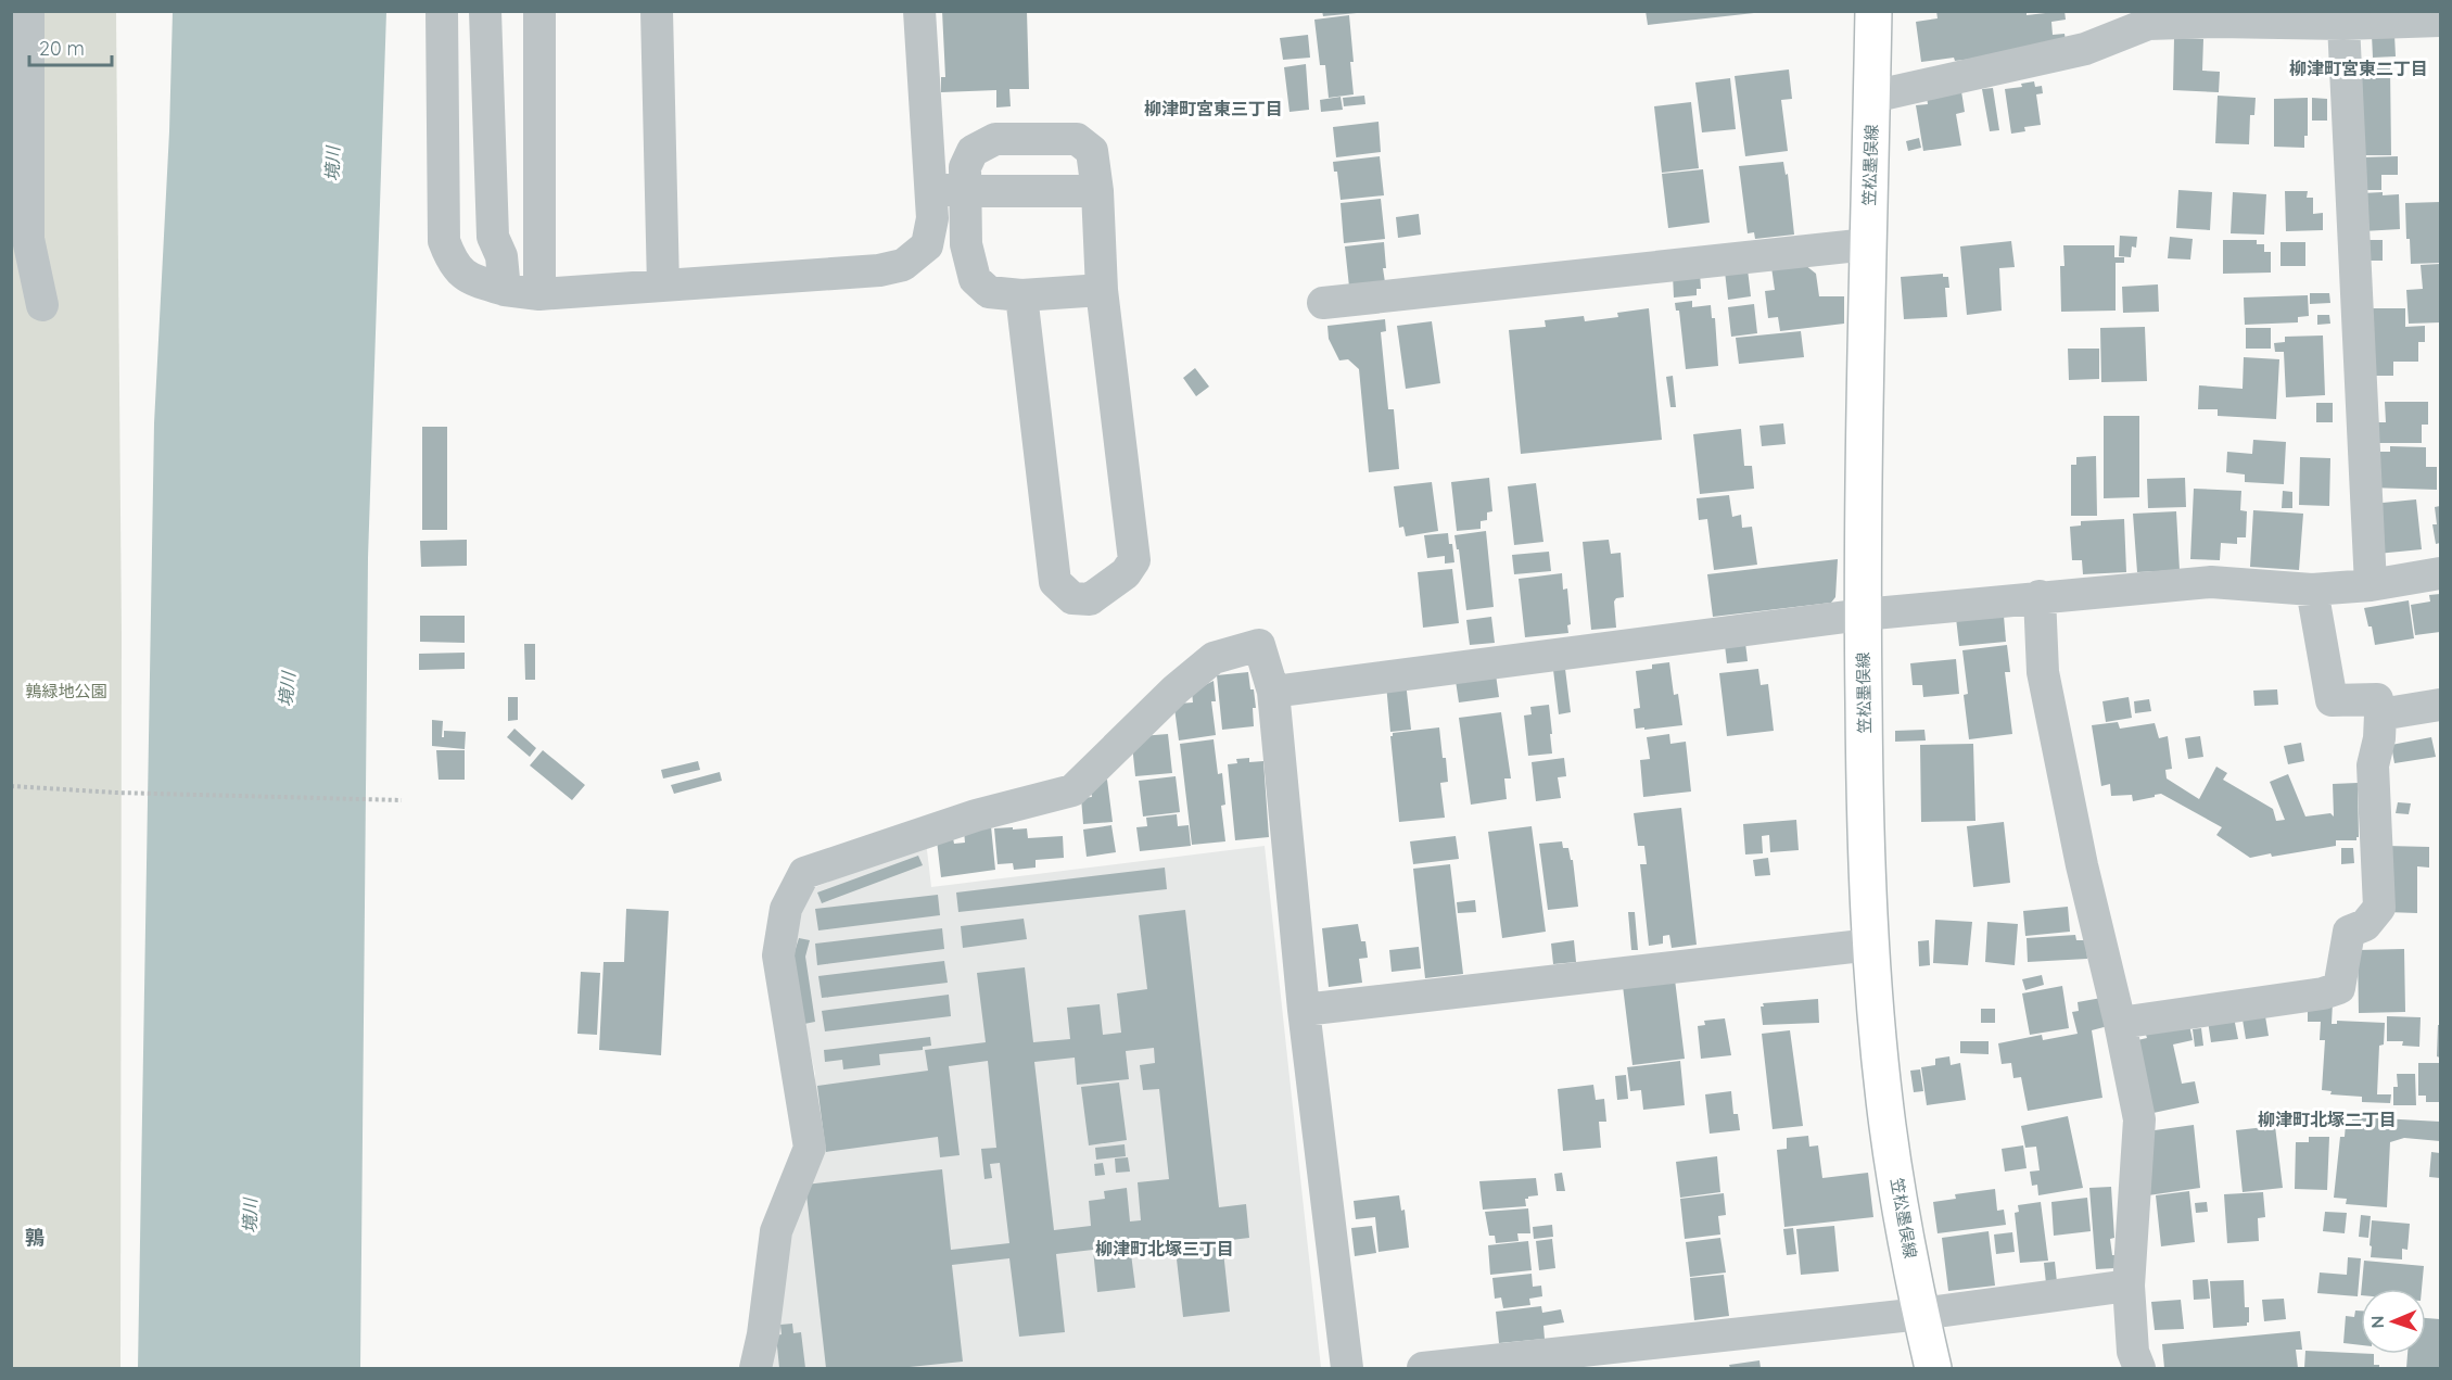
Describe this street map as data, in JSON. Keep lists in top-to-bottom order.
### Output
{
  "streets": {
    "main road": ["笠松墨俣線"]
  },
  "districts": [
    "柳津町宮東二丁目",
    "柳津町宮東三丁目",
    "柳津町北塚二丁目",
    "鶉",
    "柳津町北塚三丁目"
  ],
  "water": ["境川"],
  "parks": ["鶉緑地公園"],
  "scale_bar": "20 m",
  "north": "left"
}
